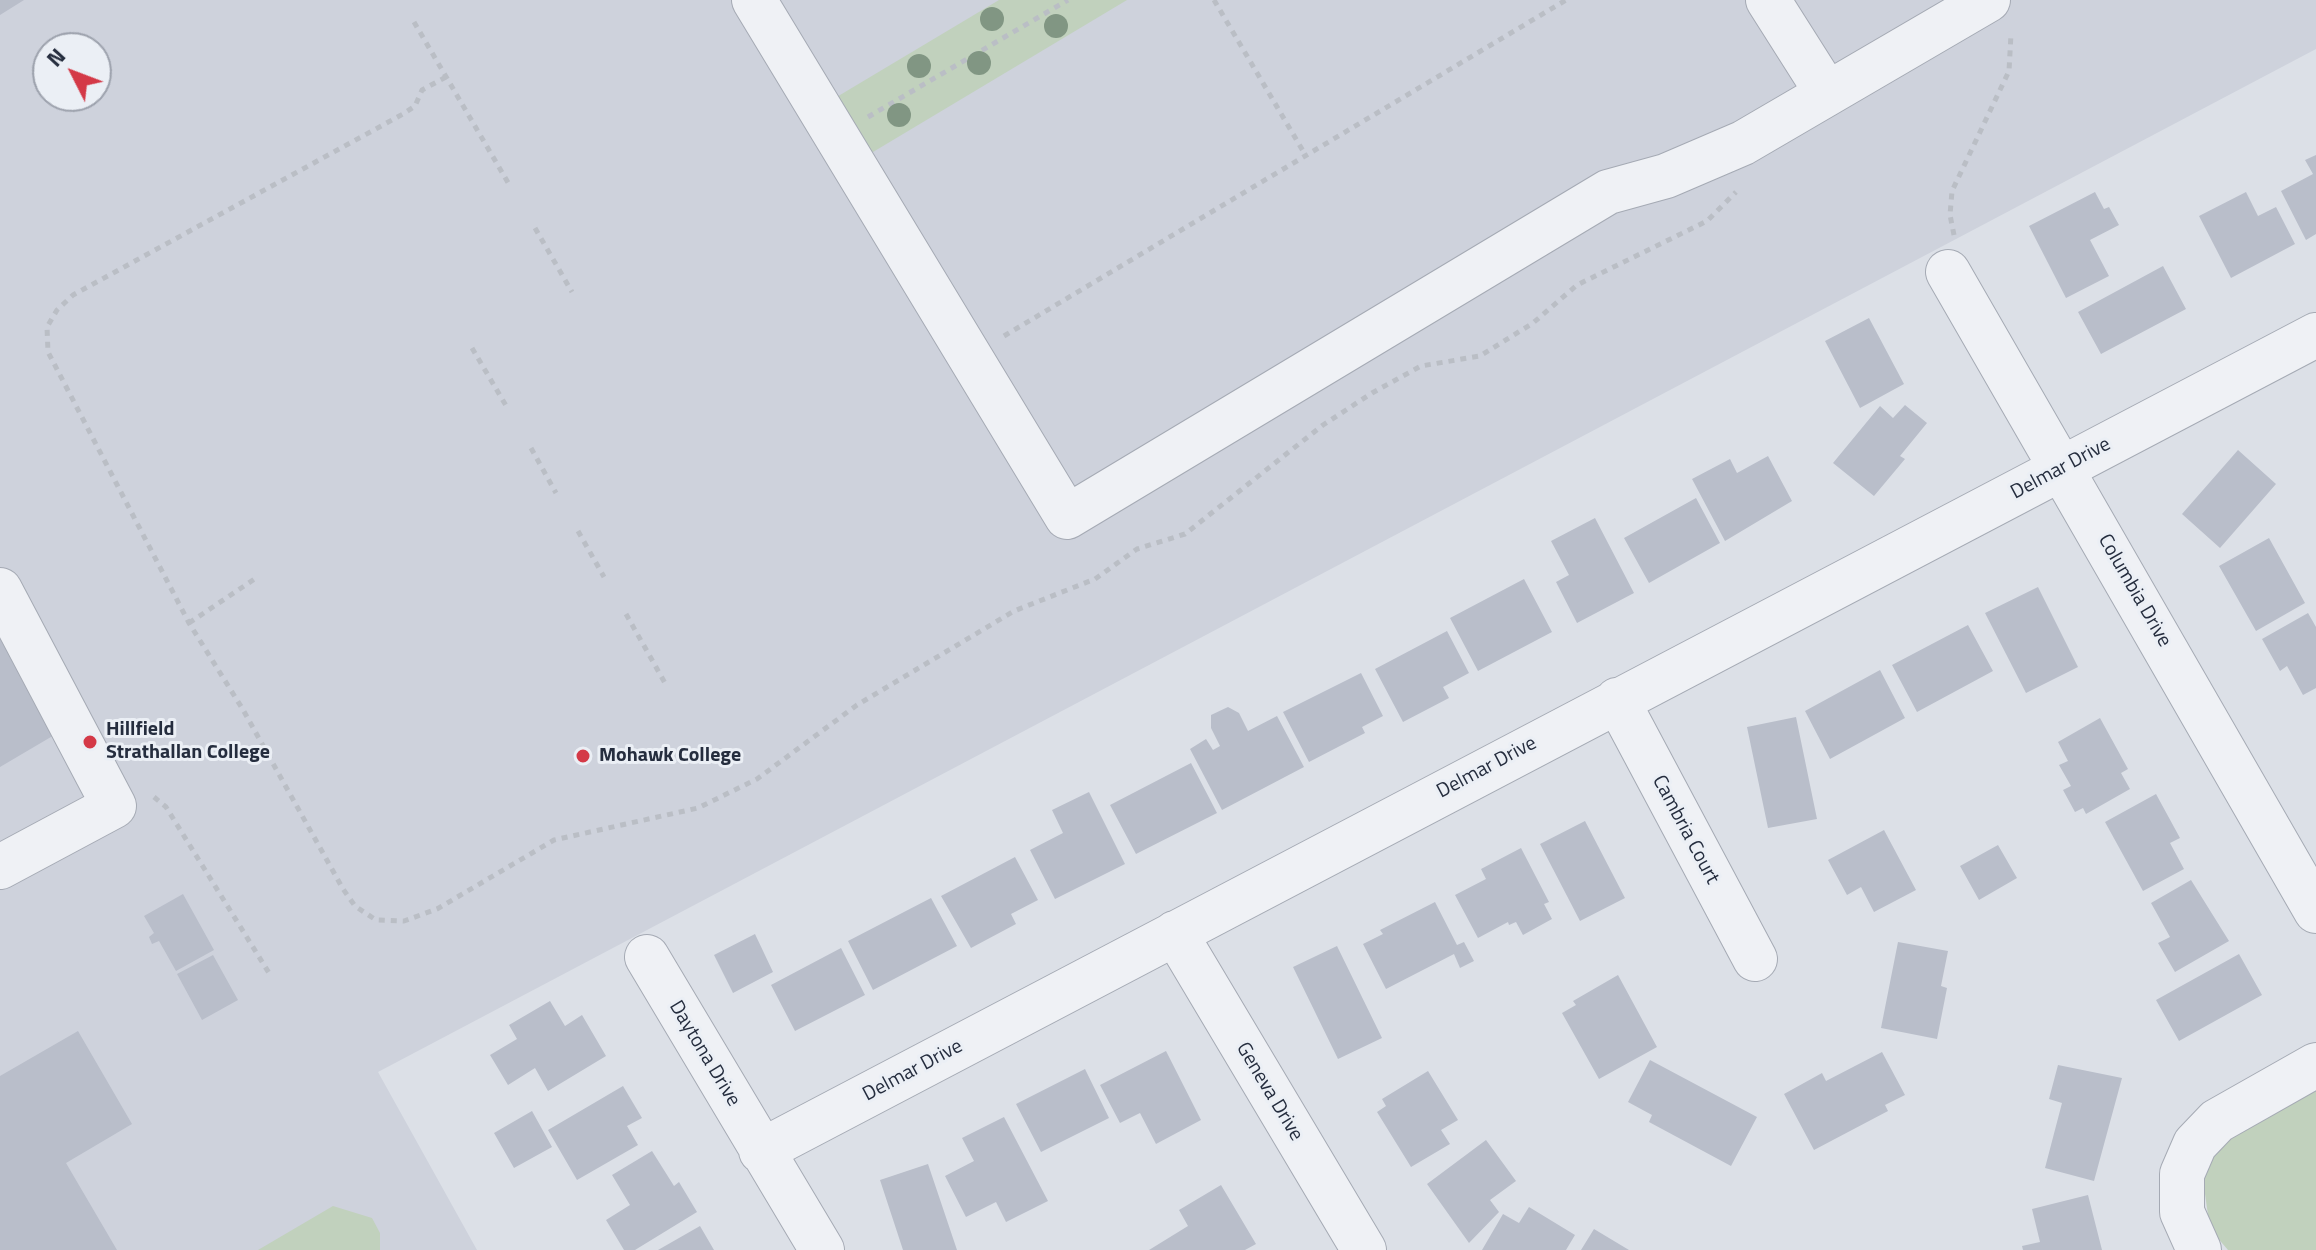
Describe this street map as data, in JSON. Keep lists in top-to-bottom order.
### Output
{
  "streets": {
    "street": [
      "Delmar Drive",
      "Columbia Drive",
      "Cambria Court",
      "Daytona Drive",
      "Geneva Drive"
    ]
  },
  "crossings": [
    ["Delmar Drive", "Columbia Drive"],
    ["Delmar Drive", "Cambria Court"],
    ["Delmar Drive", "Daytona Drive"],
    ["Delmar Drive", "Geneva Drive"]
  ],
  "places": ["Hillfield Strathallan College", "Mohawk College"],
  "north": "top left"
}
